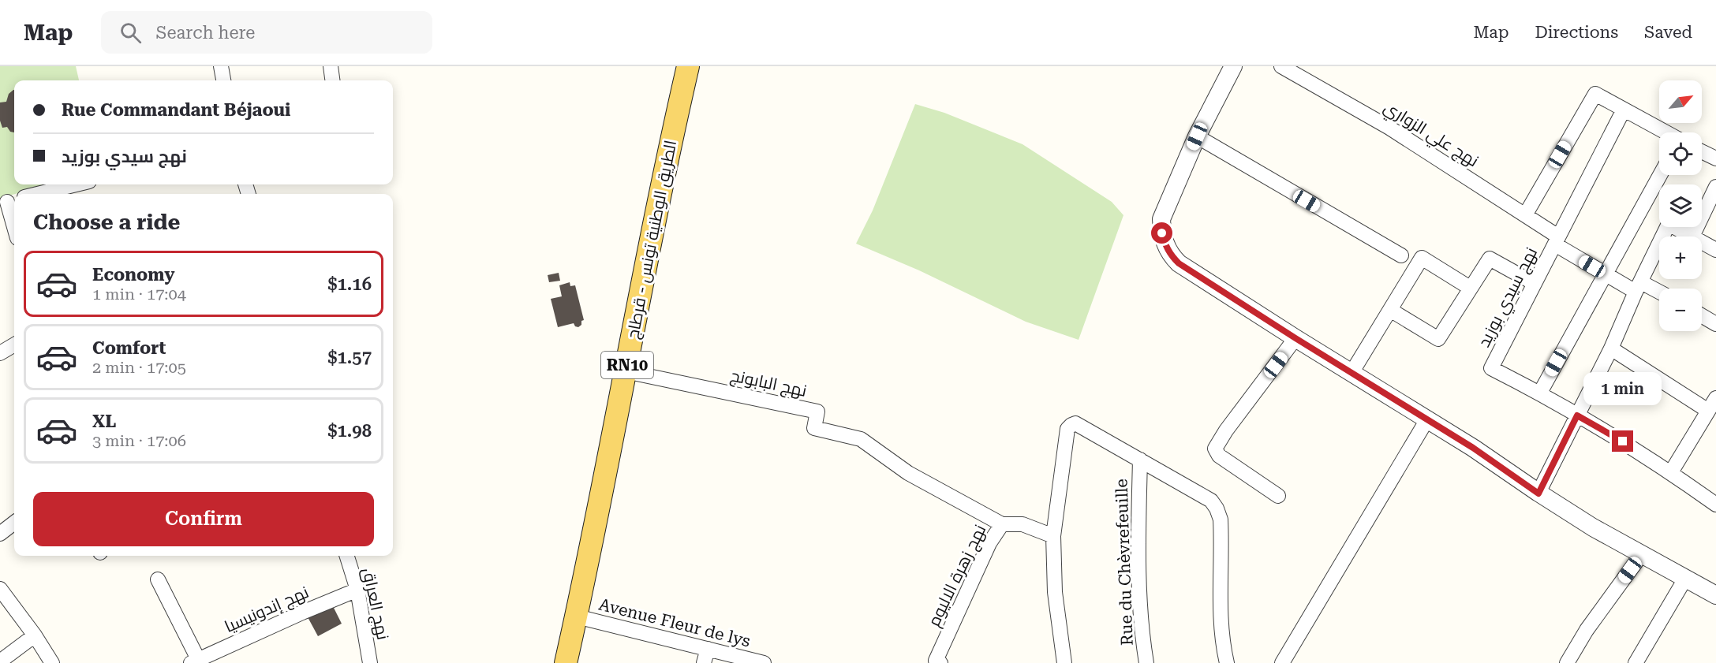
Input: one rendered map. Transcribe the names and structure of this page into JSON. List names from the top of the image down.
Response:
{
  "streets": {
    "main road": ["الطريق الوطنية تونس - قرطاج", "RN10"],
    "street": [
      "نهج علي الزواري",
      "نهج سيدي بوزيد",
      "نهج البابونج",
      "Rue du Chèvrefeuille",
      "نهج زهرة الاليوم",
      "نهج العراق",
      "نهج إندونيسيا",
      "Avenue Fleur de lys"
    ]
  },
  "crossings": [
    ["نهج علي الزواري", "نهج سيدي بوزيد"],
    ["الطريق الوطنية تونس - قرطاج", "نهج البابونج"],
    ["الطريق الوطنية تونس - قرطاج", "Avenue Fleur de lys"],
    ["نهج البابونج", "نهج زهرة الاليوم"],
    ["نهج العراق", "نهج إندونيسيا"]
  ],
  "north": "top right",
  "page": {
    "header": "Map",
    "search": "Search here",
    "nav": ["Map", "Directions", "Saved"],
    "map_buttons": ["+", "−"],
    "banner": ["Rue Commandant Béjaoui", "نهج سيدي بوزيد"],
    "heading": "Choose a ride",
    "list": [
      {
        "name": "Economy",
        "note": "1 min · 17:04",
        "value": "$1.16"
      },
      {
        "name": "Comfort",
        "note": "2 min · 17:05",
        "value": "$1.57"
      },
      {
        "name": "XL",
        "note": "3 min · 17:06",
        "value": "$1.98"
      }
    ],
    "bubble": "1 min",
    "buttons": "Confirm"
  }
}
